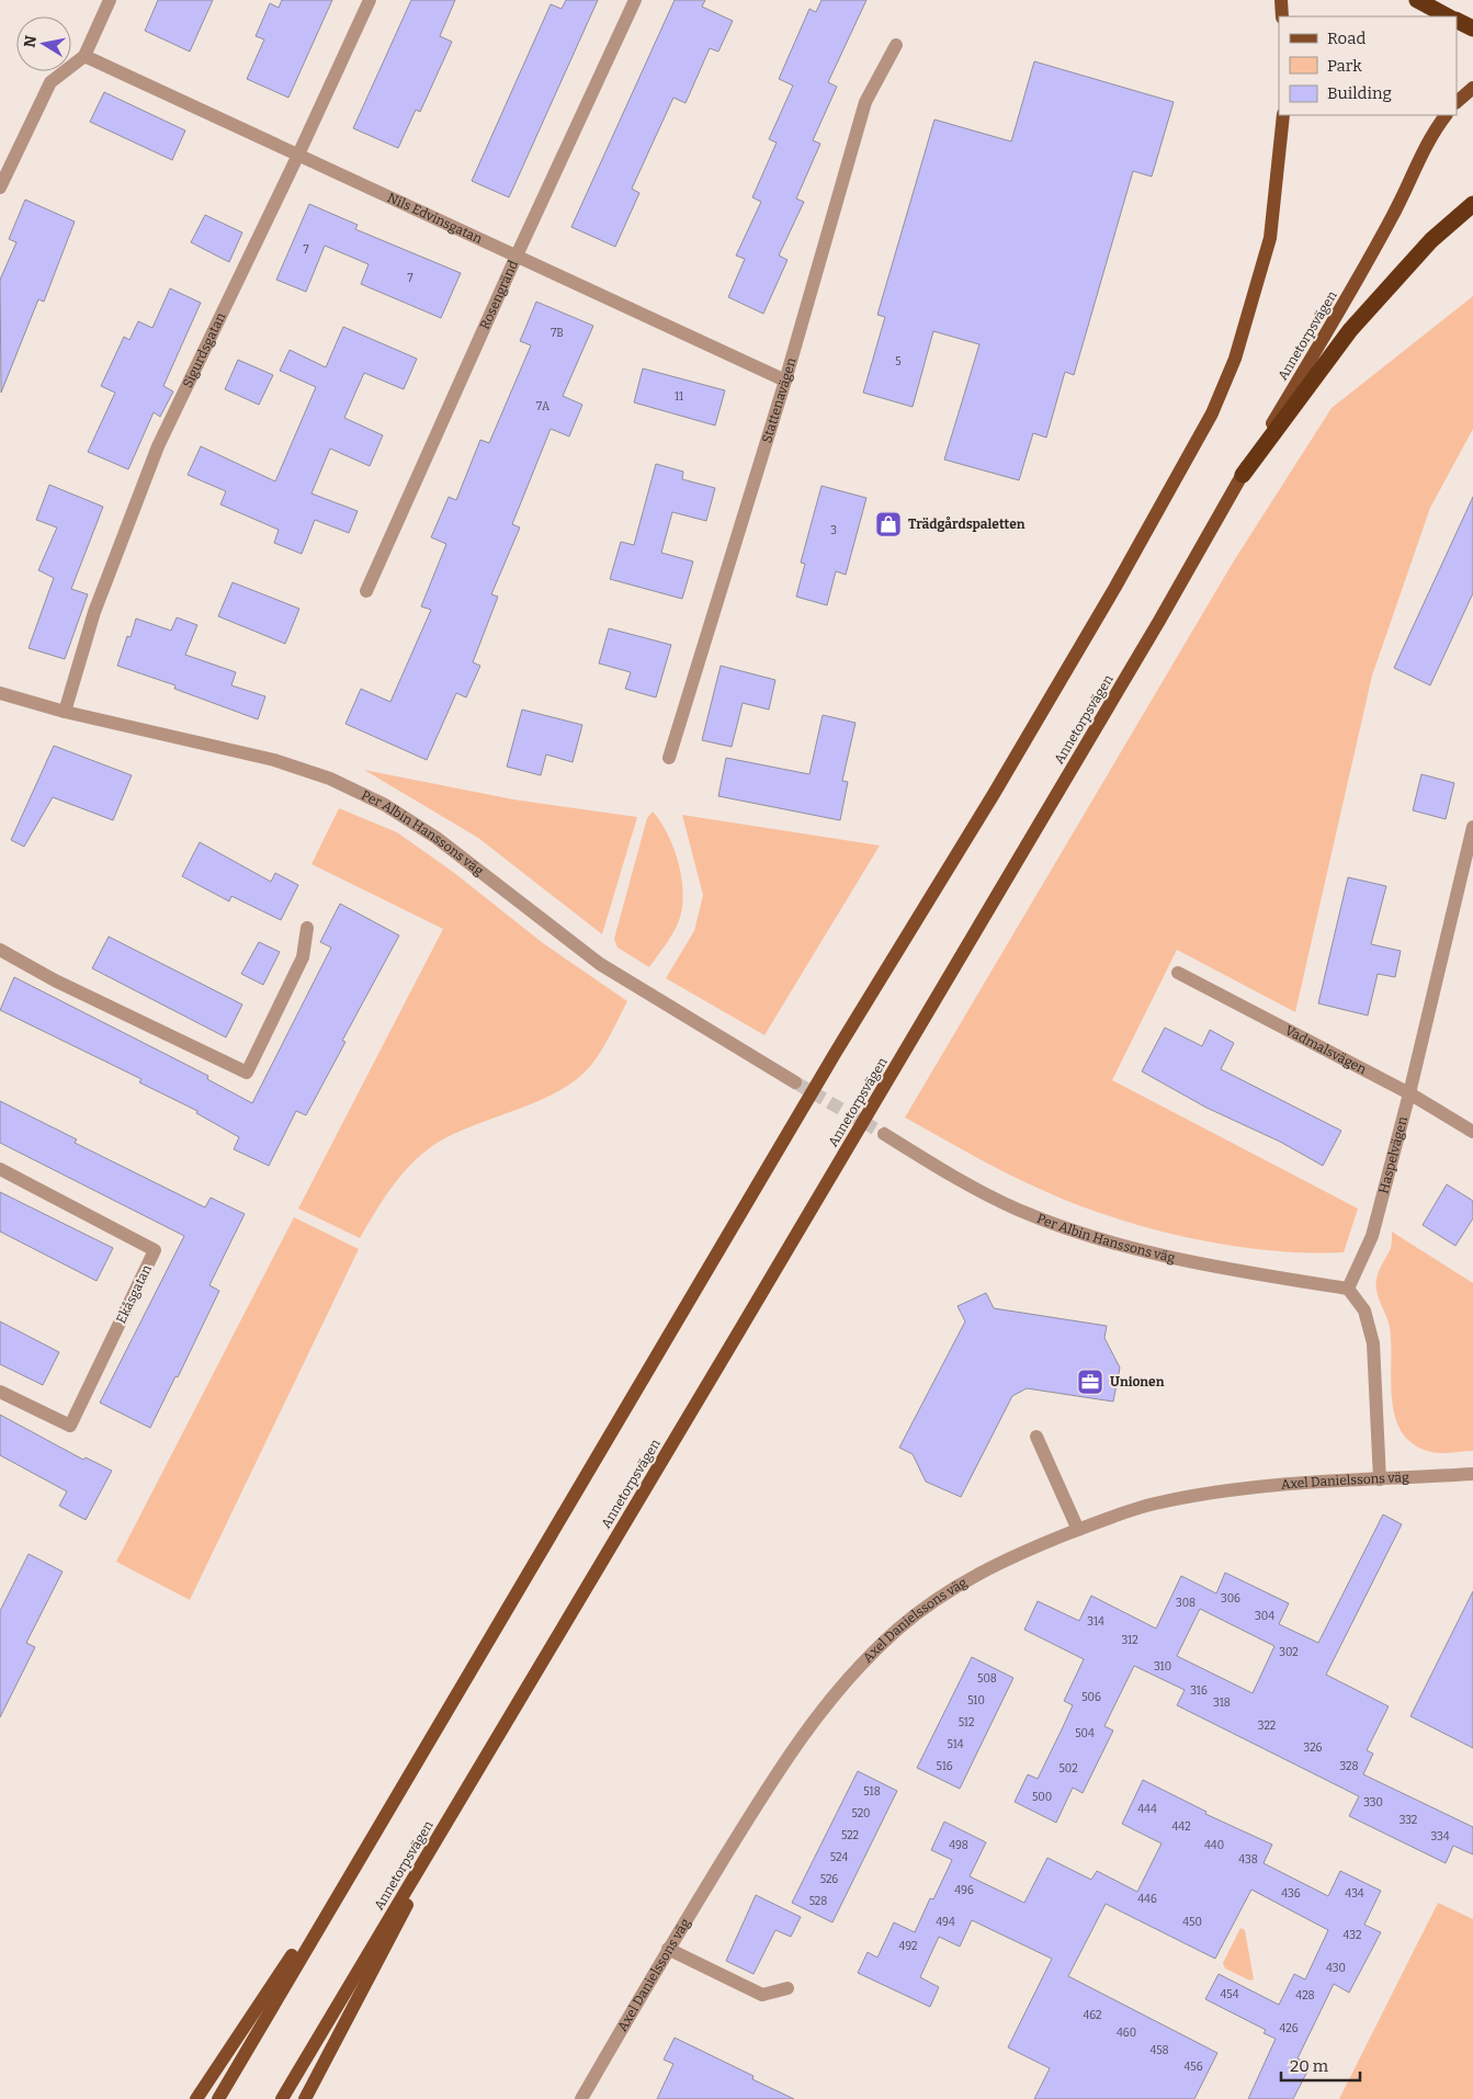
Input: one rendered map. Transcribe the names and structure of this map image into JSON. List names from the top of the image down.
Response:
{
  "streets": {
    "main road": ["Annetorpsvägen"],
    "street": [
      "Nils Edvinsgatan",
      "Rosengränd",
      "Sigurdsgatan",
      "Stattenavägen",
      "Per Albin Hanssons väg",
      "Vadmalsvägen",
      "Haspelvägen",
      "Ekåsgatan",
      "Axel Danielssons väg"
    ]
  },
  "crossings": [
    ["Nils Edvinsgatan", "Rosengränd"],
    ["Nils Edvinsgatan", "Sigurdsgatan"],
    ["Nils Edvinsgatan", "Stattenavägen"],
    ["Sigurdsgatan", "Per Albin Hanssons väg"],
    ["Per Albin Hanssons väg", "Haspelvägen"],
    ["Vadmalsvägen", "Haspelvägen"]
  ],
  "places": {
    "shop": ["Trädgårdspaletten"],
    "office": ["Unionen"]
  },
  "house_numbers": [
    "7",
    "7",
    "7B",
    "5",
    "11",
    "7A",
    "3",
    "306",
    "308",
    "304",
    "314",
    "312",
    "302",
    "310",
    "508",
    "316",
    "506",
    "510",
    "318",
    "512",
    "322",
    "504",
    "514",
    "326",
    "516",
    "328",
    "502",
    "518",
    "500",
    "330",
    "444",
    "520",
    "332",
    "442",
    "522",
    "334",
    "498",
    "440",
    "524",
    "438",
    "526",
    "496",
    "436",
    "434",
    "446",
    "528",
    "494",
    "450",
    "432",
    "492",
    "430",
    "454",
    "428",
    "462",
    "426",
    "460",
    "458",
    "456"
  ],
  "legend": ["Road", "Park", "Building"],
  "scale_bar": "20 m",
  "north": "left"
}
